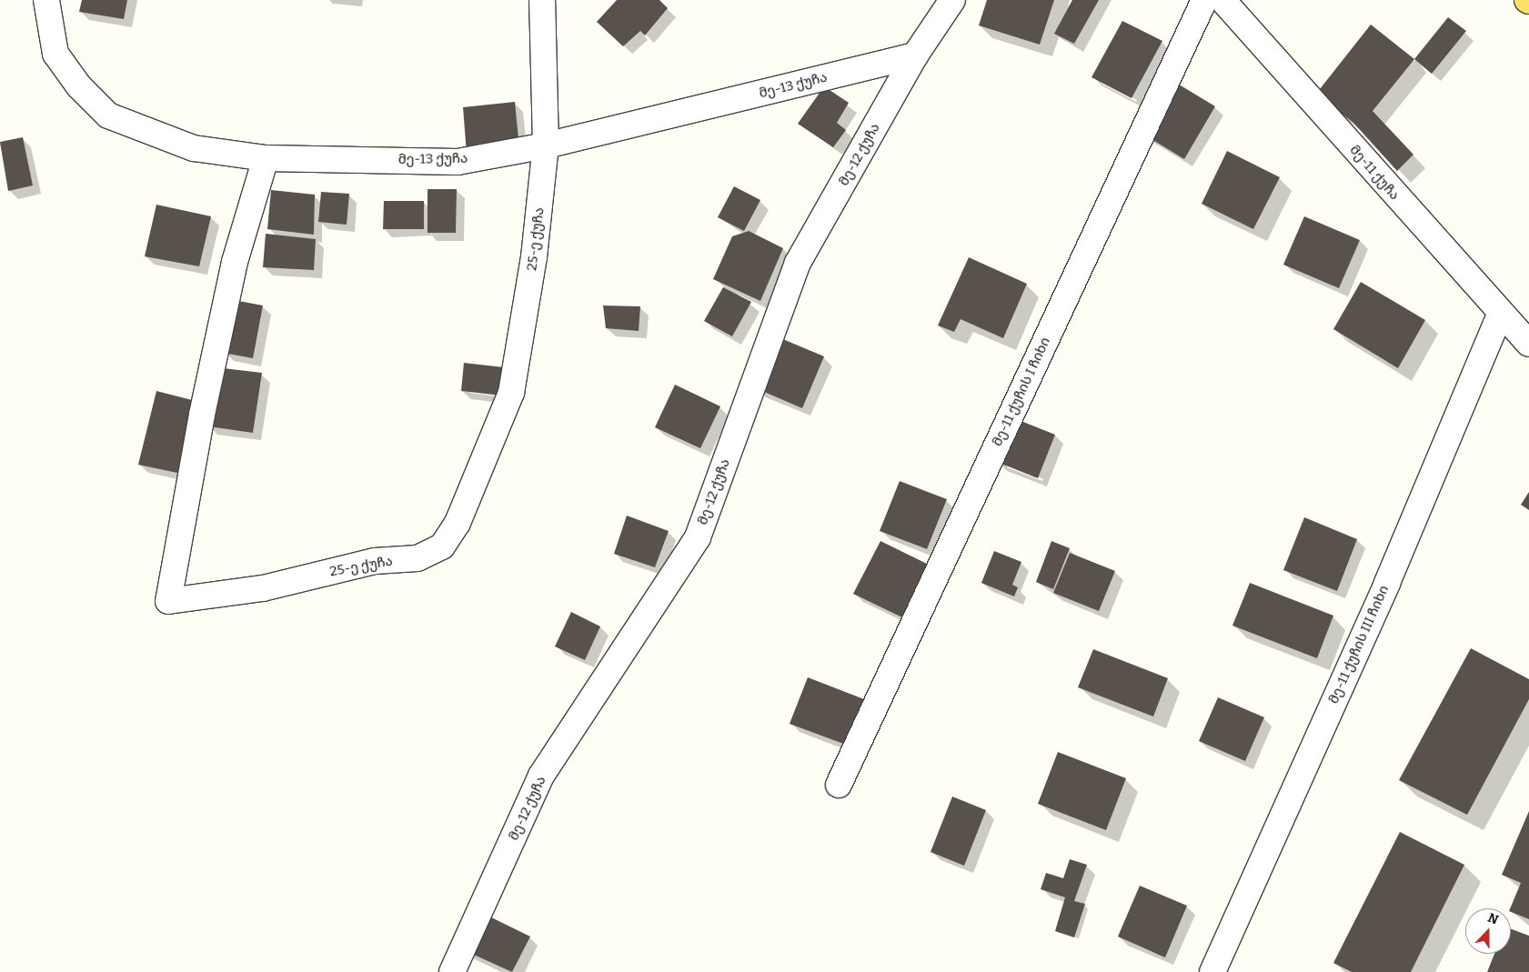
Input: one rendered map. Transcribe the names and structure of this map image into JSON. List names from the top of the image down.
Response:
{
  "streets": {
    "street": [
      "მე-13 ქუჩა",
      "მე-12 ქუჩა",
      "მე-11 ქუჩა",
      "25-ე ქუჩა",
      "მე-11 ქუჩის I ჩიხი",
      "მე-11 ქუჩის III ჩიხი"
    ]
  },
  "crossings": [
    ["მე-13 ქუჩა", "მე-12 ქუჩა"],
    ["მე-13 ქუჩა", "25-ე ქუჩა"],
    ["მე-11 ქუჩა", "მე-11 ქუჩის III ჩიხი"]
  ],
  "north": "top"
}
